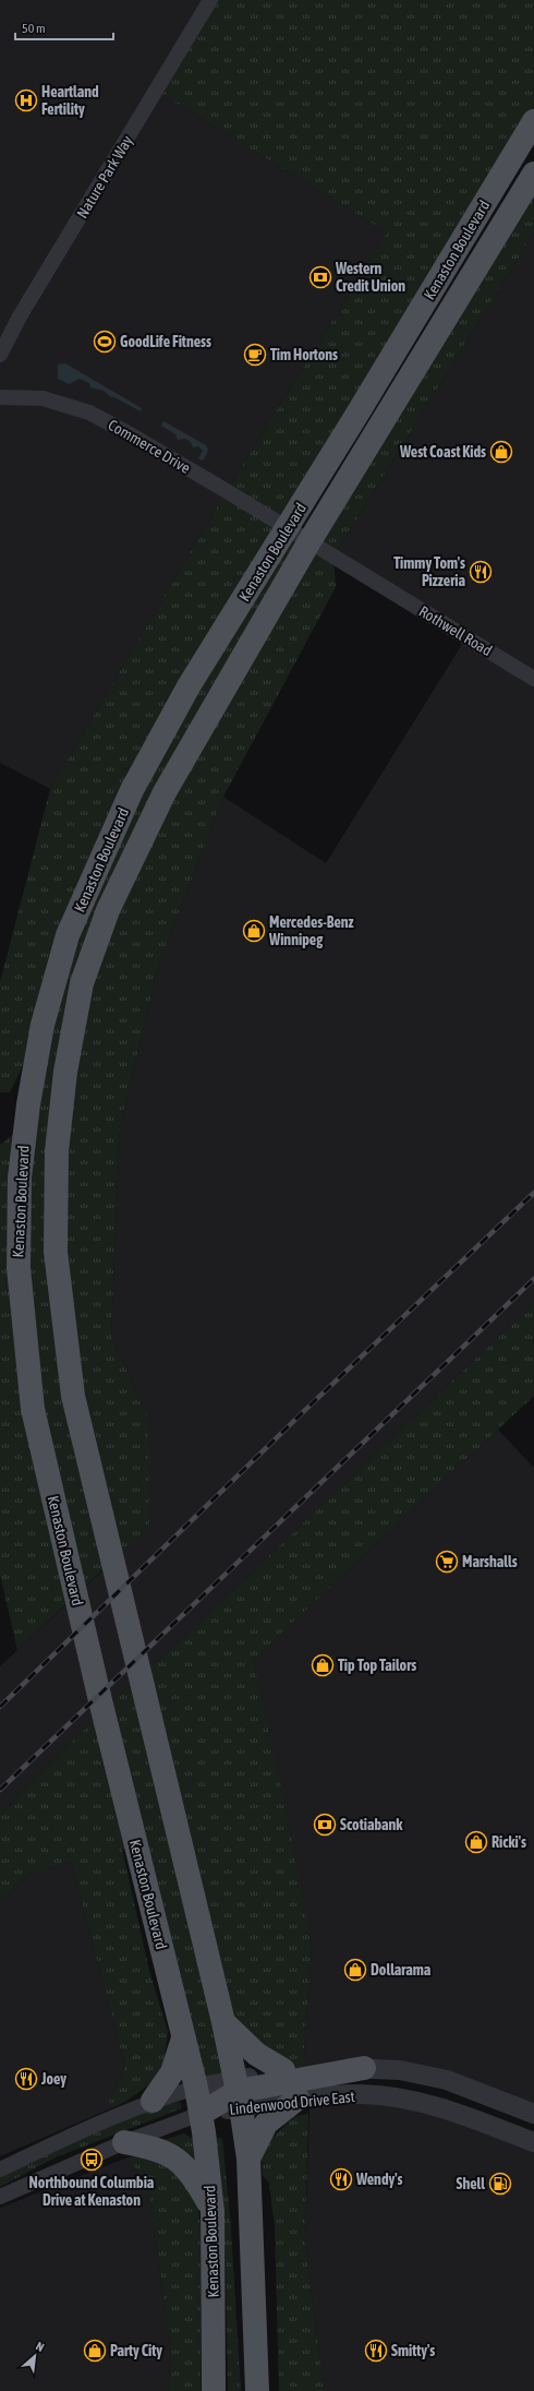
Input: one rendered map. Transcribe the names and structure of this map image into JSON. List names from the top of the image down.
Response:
{
  "streets": {
    "main road": ["Kenaston Boulevard"],
    "street": [
      "Nature Park Way",
      "Commerce Drive",
      "Rothwell Road",
      "Lindenwood Drive East"
    ]
  },
  "crossings": [
    ["Kenaston Boulevard", "Commerce Drive"],
    ["Kenaston Boulevard", "Rothwell Road"],
    ["Kenaston Boulevard", "Lindenwood Drive East"],
    ["Commerce Drive", "Rothwell Road"]
  ],
  "places": {
    "hospital": ["Heartland Fertility"],
    "bank": ["Western Credit Union", "Scotiabank"],
    "sports": ["GoodLife Fitness"],
    "cafe": ["Tim Hortons"],
    "shop": [
      "West Coast Kids",
      "Mercedes-Benz Winnipeg",
      "Tip Top Tailors",
      "Ricki's",
      "Dollarama",
      "Party City"
    ],
    "restaurant": [
      "Timmy Tom's Pizzeria",
      "Joey",
      "Wendy's",
      "Smitty's"
    ],
    "supermarket": ["Marshalls"],
    "bus stop": ["Northbound Columbia Drive at Kenaston"],
    "fuel station": ["Shell"]
  },
  "scale_bar": "50 m",
  "north": "top right"
}
